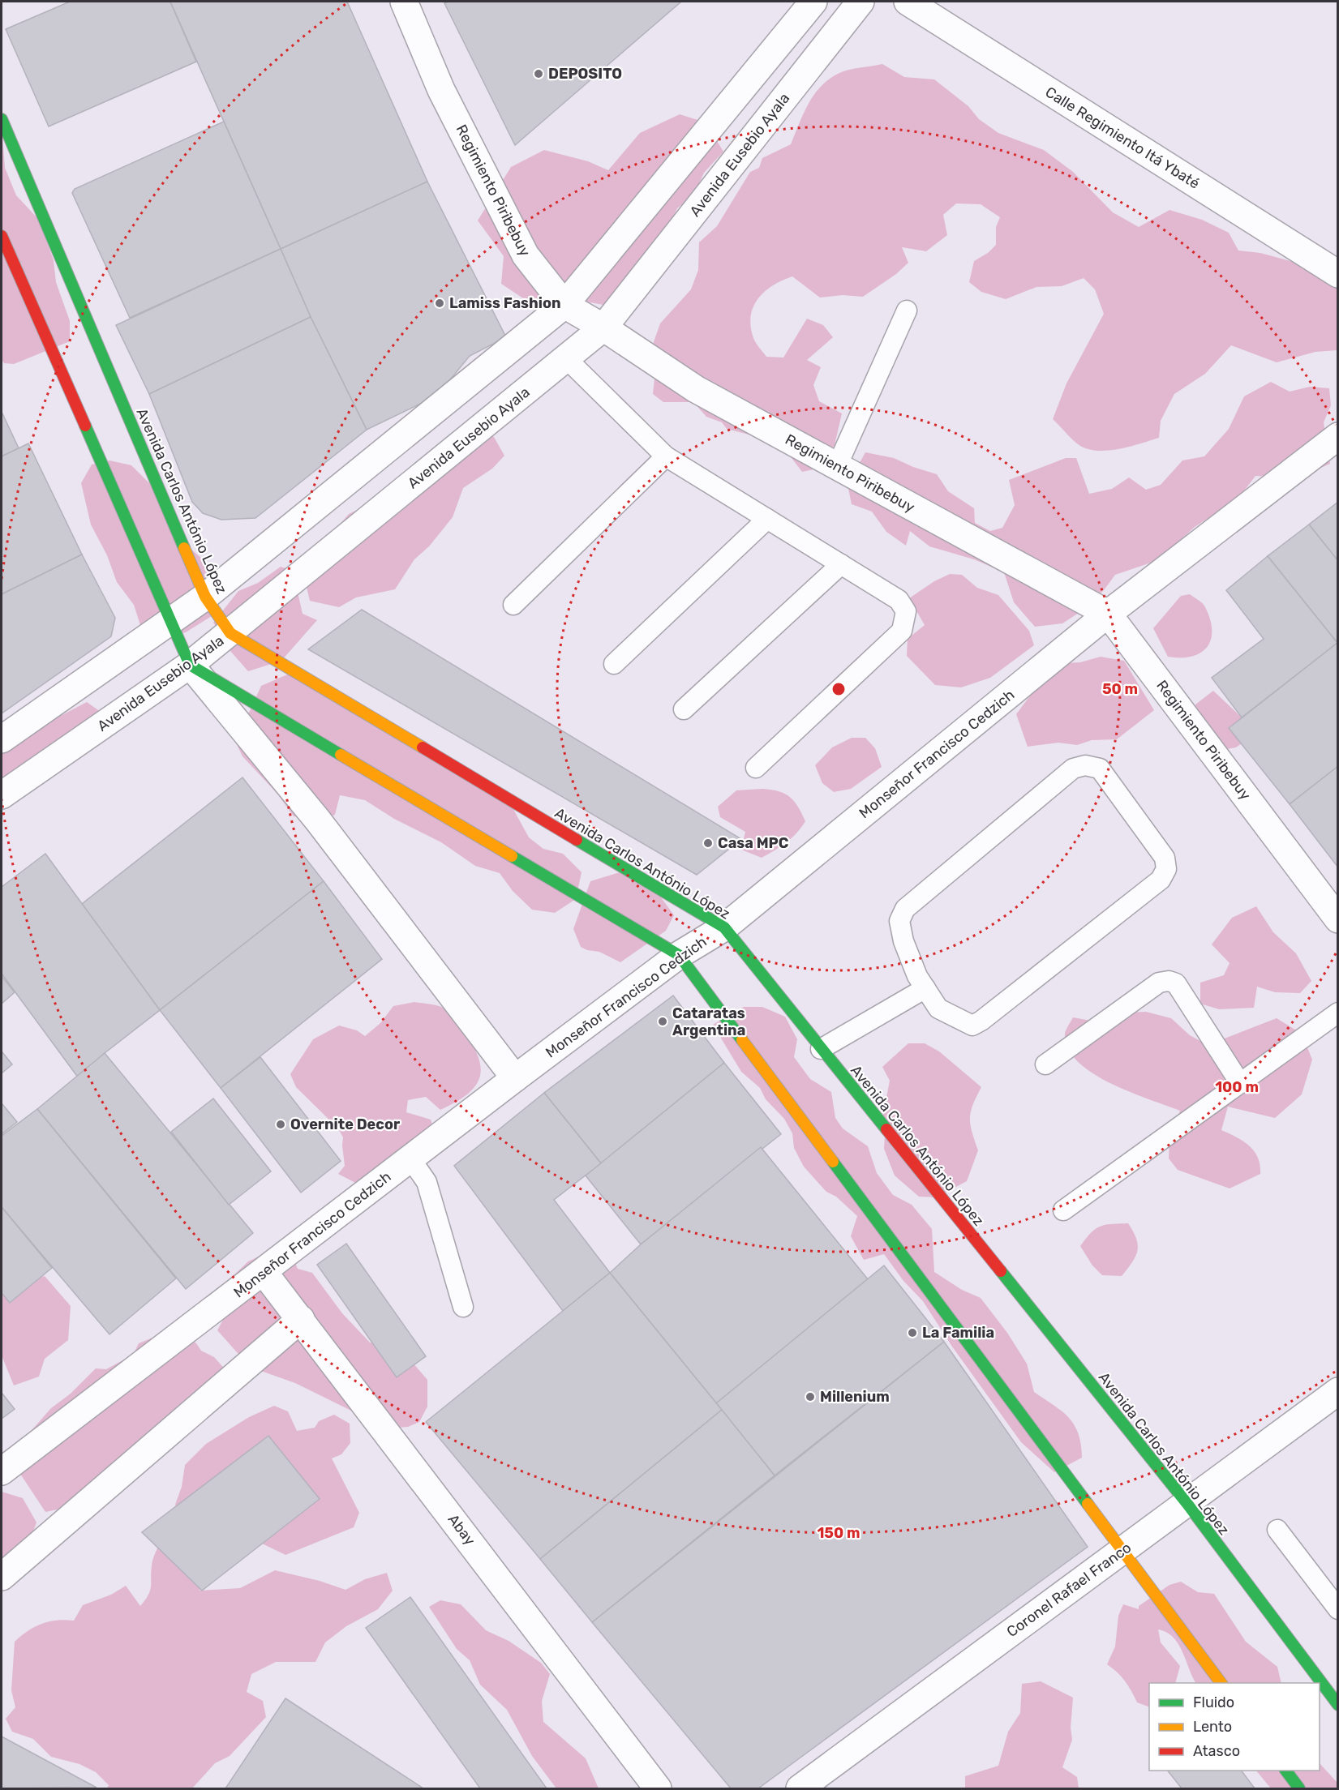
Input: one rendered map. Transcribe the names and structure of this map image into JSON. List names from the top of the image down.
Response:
{
  "streets": {
    "main road": ["Avenida Carlos António López"],
    "street": [
      "Calle Regimiento Itá Ybaté",
      "Avenida Eusebio Ayala",
      "Regimiento Piribebuy",
      "Monseñor Francisco Cedzich",
      "Abay",
      "Coronel Rafael Franco"
    ]
  },
  "crossings": [
    ["Avenida Eusebio Ayala", "Regimiento Piribebuy"],
    ["Avenida Eusebio Ayala", "Avenida Carlos António López"],
    ["Regimiento Piribebuy", "Monseñor Francisco Cedzich"],
    ["Avenida Carlos António López", "Monseñor Francisco Cedzich"],
    ["Avenida Carlos António López", "Coronel Rafael Franco"],
    ["Monseñor Francisco Cedzich", "Abay"]
  ],
  "places": [
    "DEPOSITO",
    "Lamiss Fashion",
    "Casa MPC",
    "Cataratas Argentina",
    "Overnite Decor",
    "La Familia",
    "Millenium"
  ],
  "legend": ["Fluido", "Lento", "Atasco"],
  "rings": ["50 m", "100 m", "150 m"]
}
